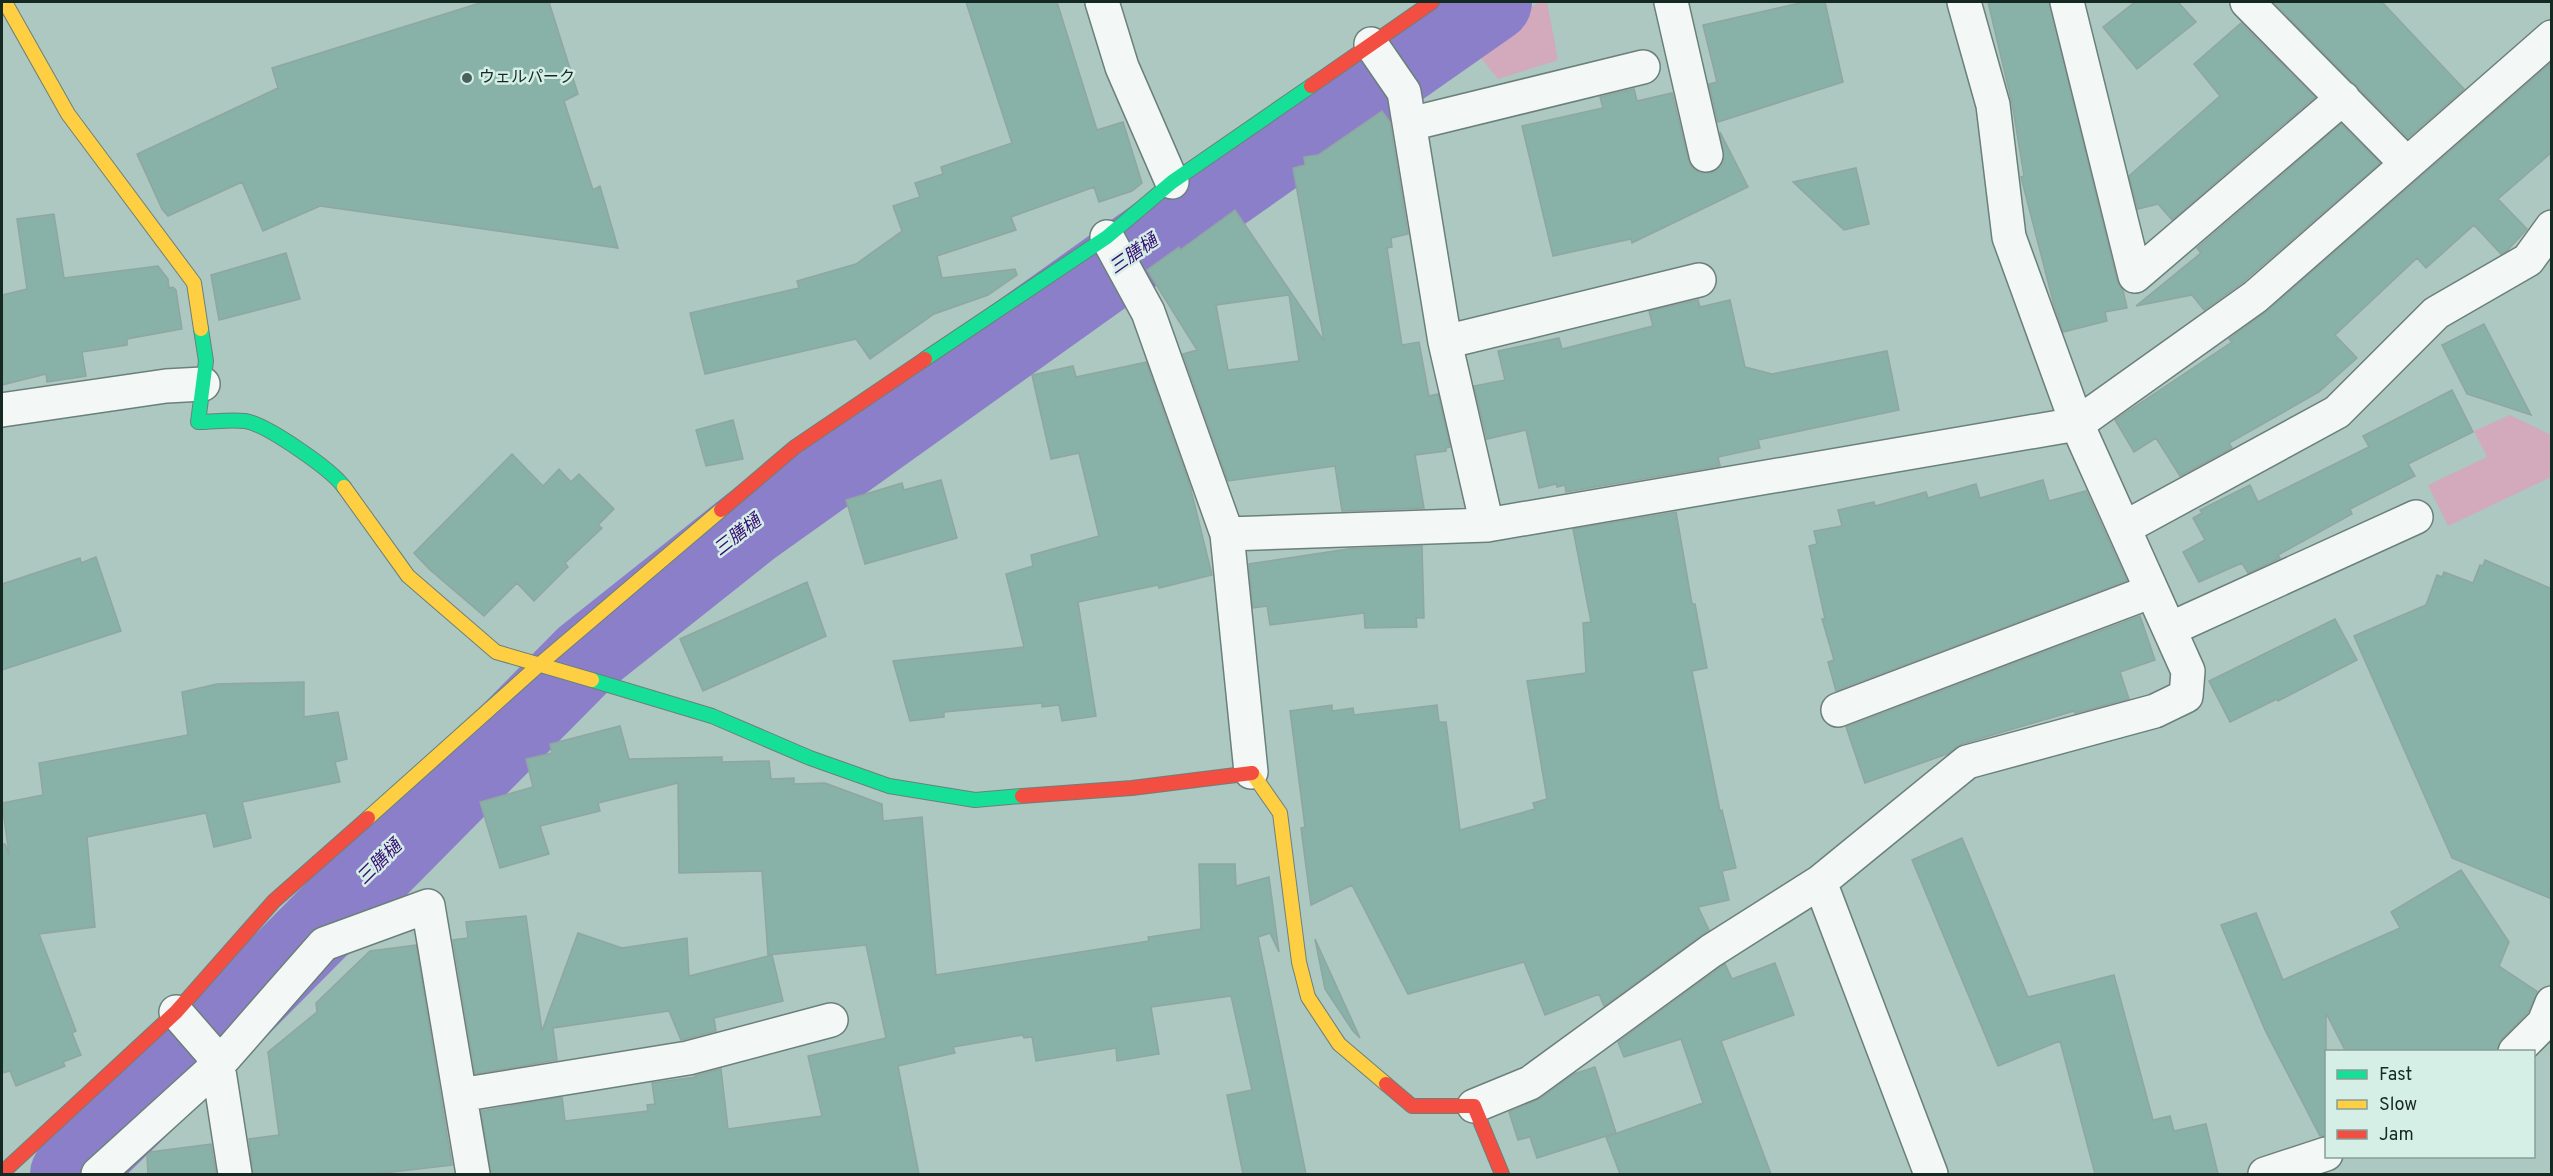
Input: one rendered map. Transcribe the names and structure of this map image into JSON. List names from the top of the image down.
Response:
{
  "water": ["三膳樋"],
  "places": ["ウェルパーク"],
  "legend": ["Fast", "Slow", "Jam"]
}
